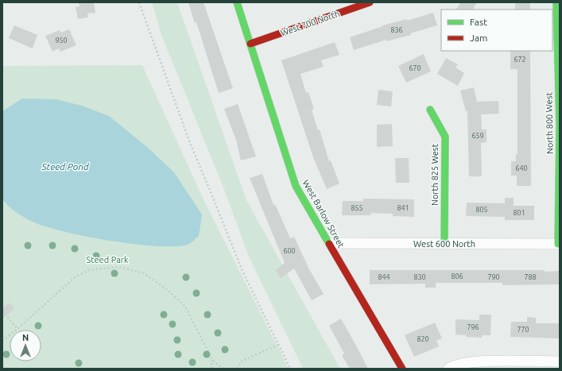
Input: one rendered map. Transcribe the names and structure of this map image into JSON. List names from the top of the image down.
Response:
{
  "streets": {
    "street": [
      "West 700 North",
      "North 800 West",
      "North 825 West",
      "West Barlow Street",
      "West 600 North"
    ]
  },
  "crossings": [
    ["West 700 North", "West Barlow Street"],
    ["North 800 West", "West 600 North"],
    ["North 825 West", "West 600 North"],
    ["West Barlow Street", "West 600 North"]
  ],
  "water": ["Steed Pond"],
  "parks": ["Steed Park"],
  "house_numbers": [
    "836",
    "950",
    "672",
    "670",
    "659",
    "640",
    "855",
    "841",
    "805",
    "801",
    "600",
    "806",
    "844",
    "830",
    "790",
    "788",
    "796",
    "770",
    "820"
  ],
  "legend": ["Fast", "Jam"],
  "north": "top"
}
